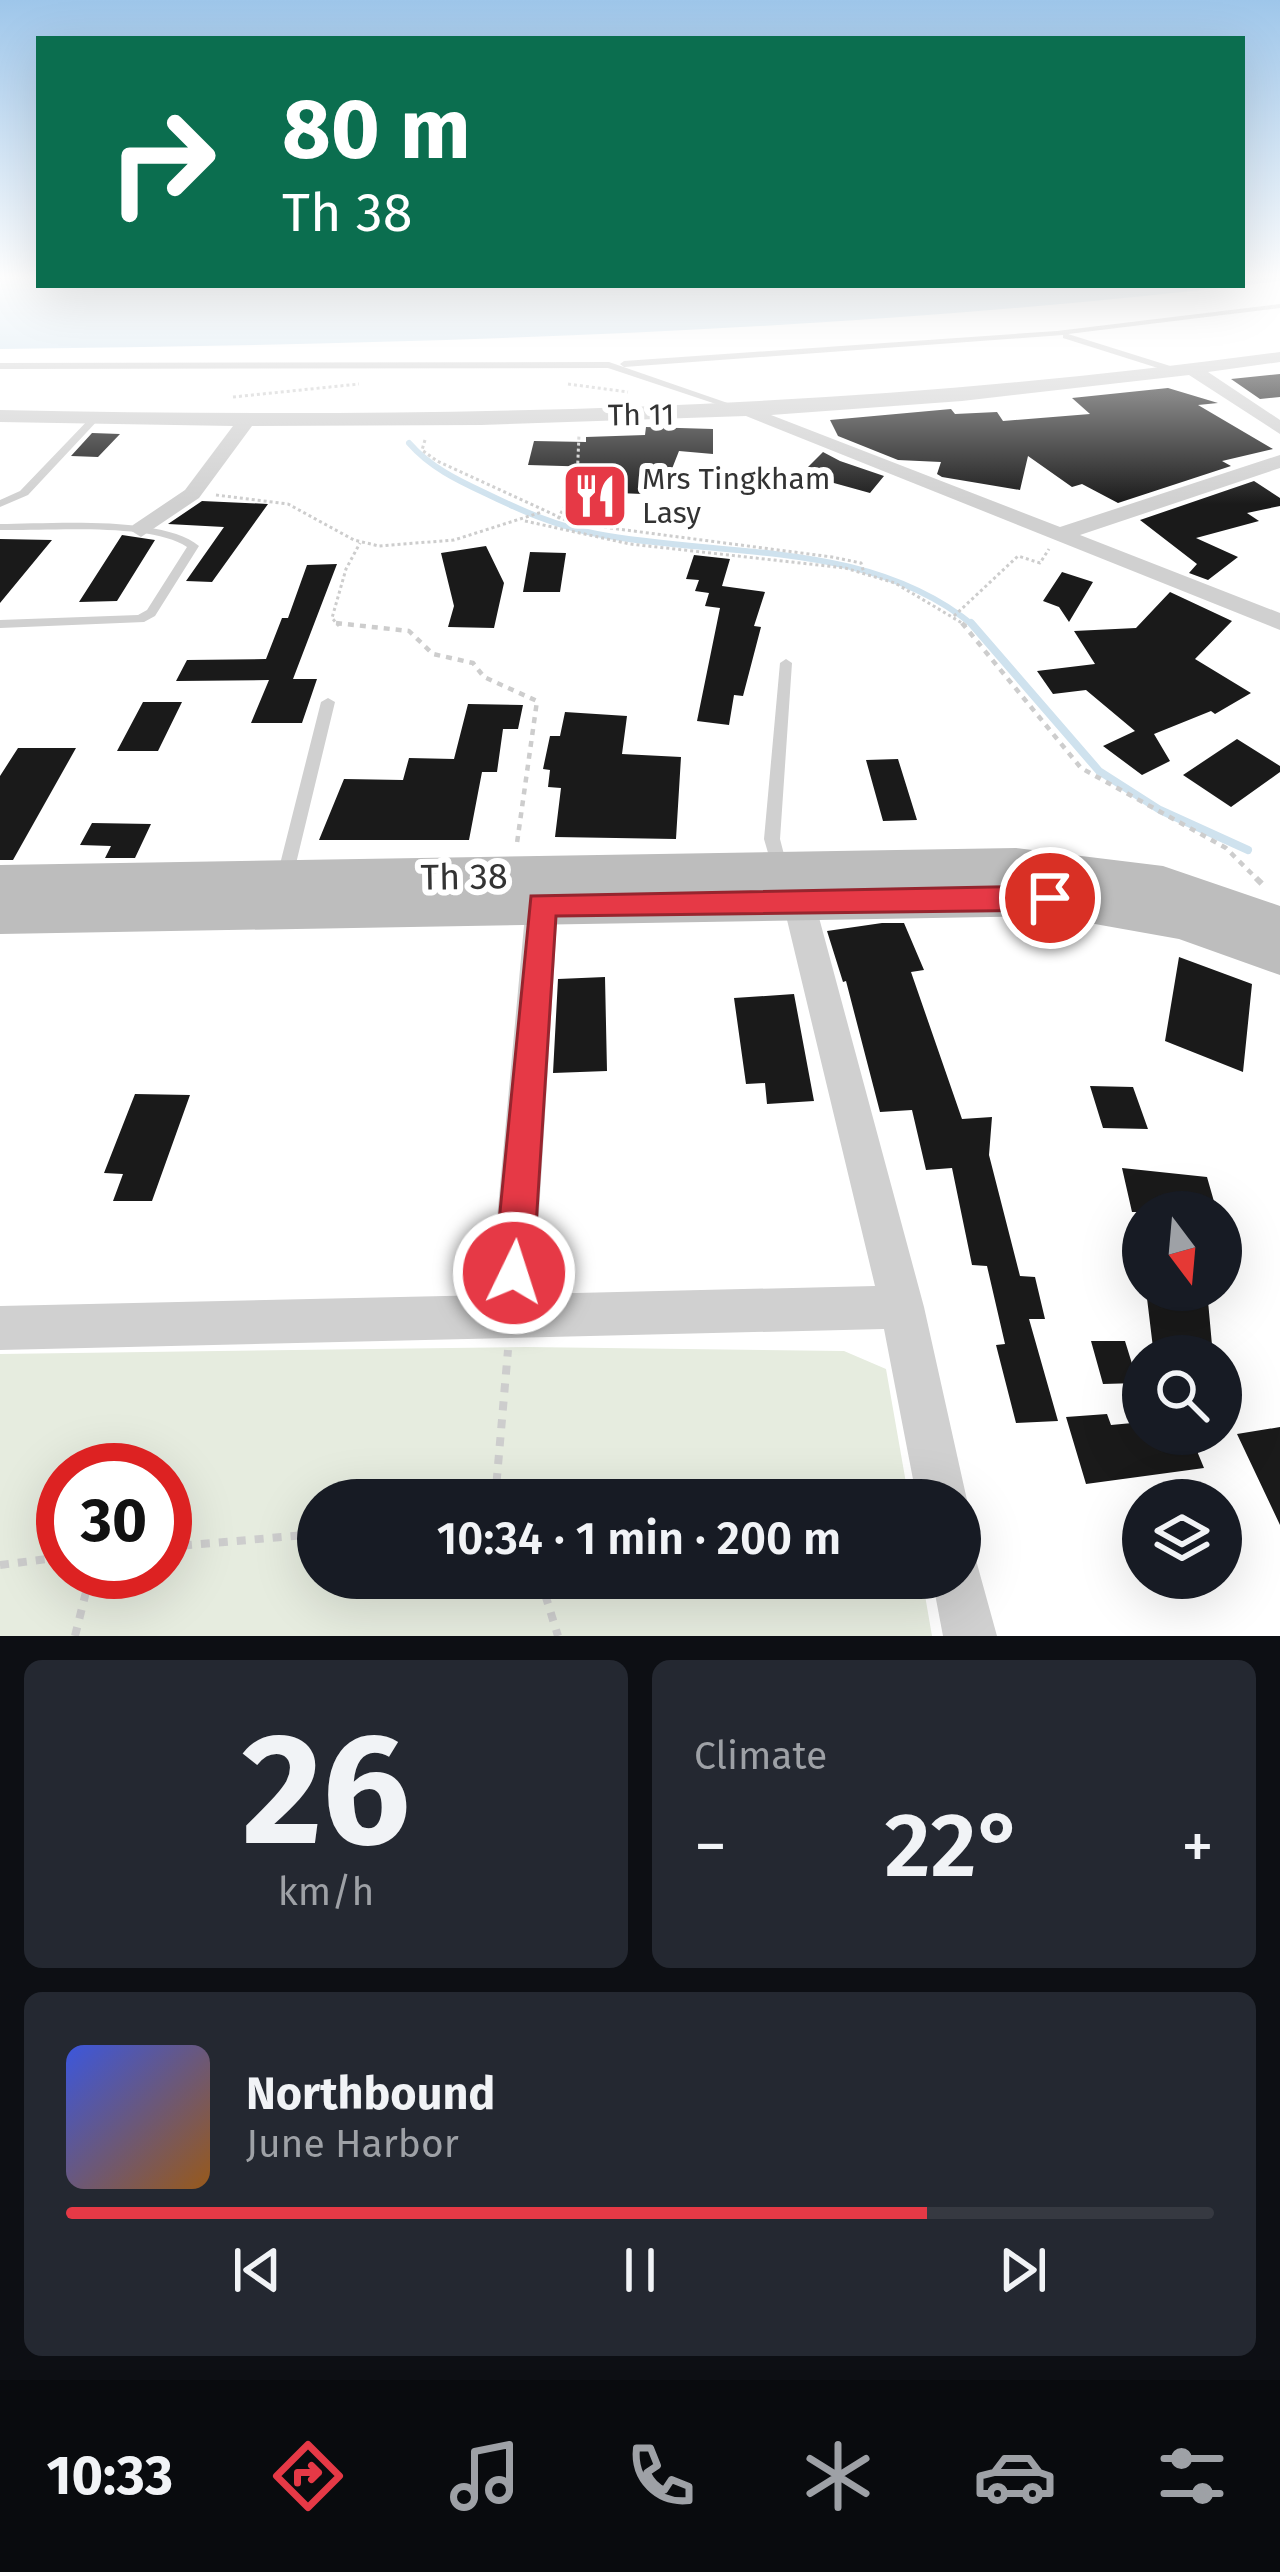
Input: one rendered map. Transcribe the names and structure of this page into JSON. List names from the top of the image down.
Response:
{
  "streets": {
    "street": ["Th 11", "Th 38"]
  },
  "places": {
    "restaurant": ["Mrs Tingkham Lasy"]
  },
  "north": "bottom",
  "page": {
    "turn": ["80 m", "Th 38"],
    "limit": "30",
    "trip": "10:34 · 1 min · 200 m",
    "tile": [
      ["26", "km/h"],
      "Climate"
    ],
    "heat": ["−", "22°", "+"],
    "song": ["Northbound", "June Harbor"],
    "tabs": "10:33"
  }
}
